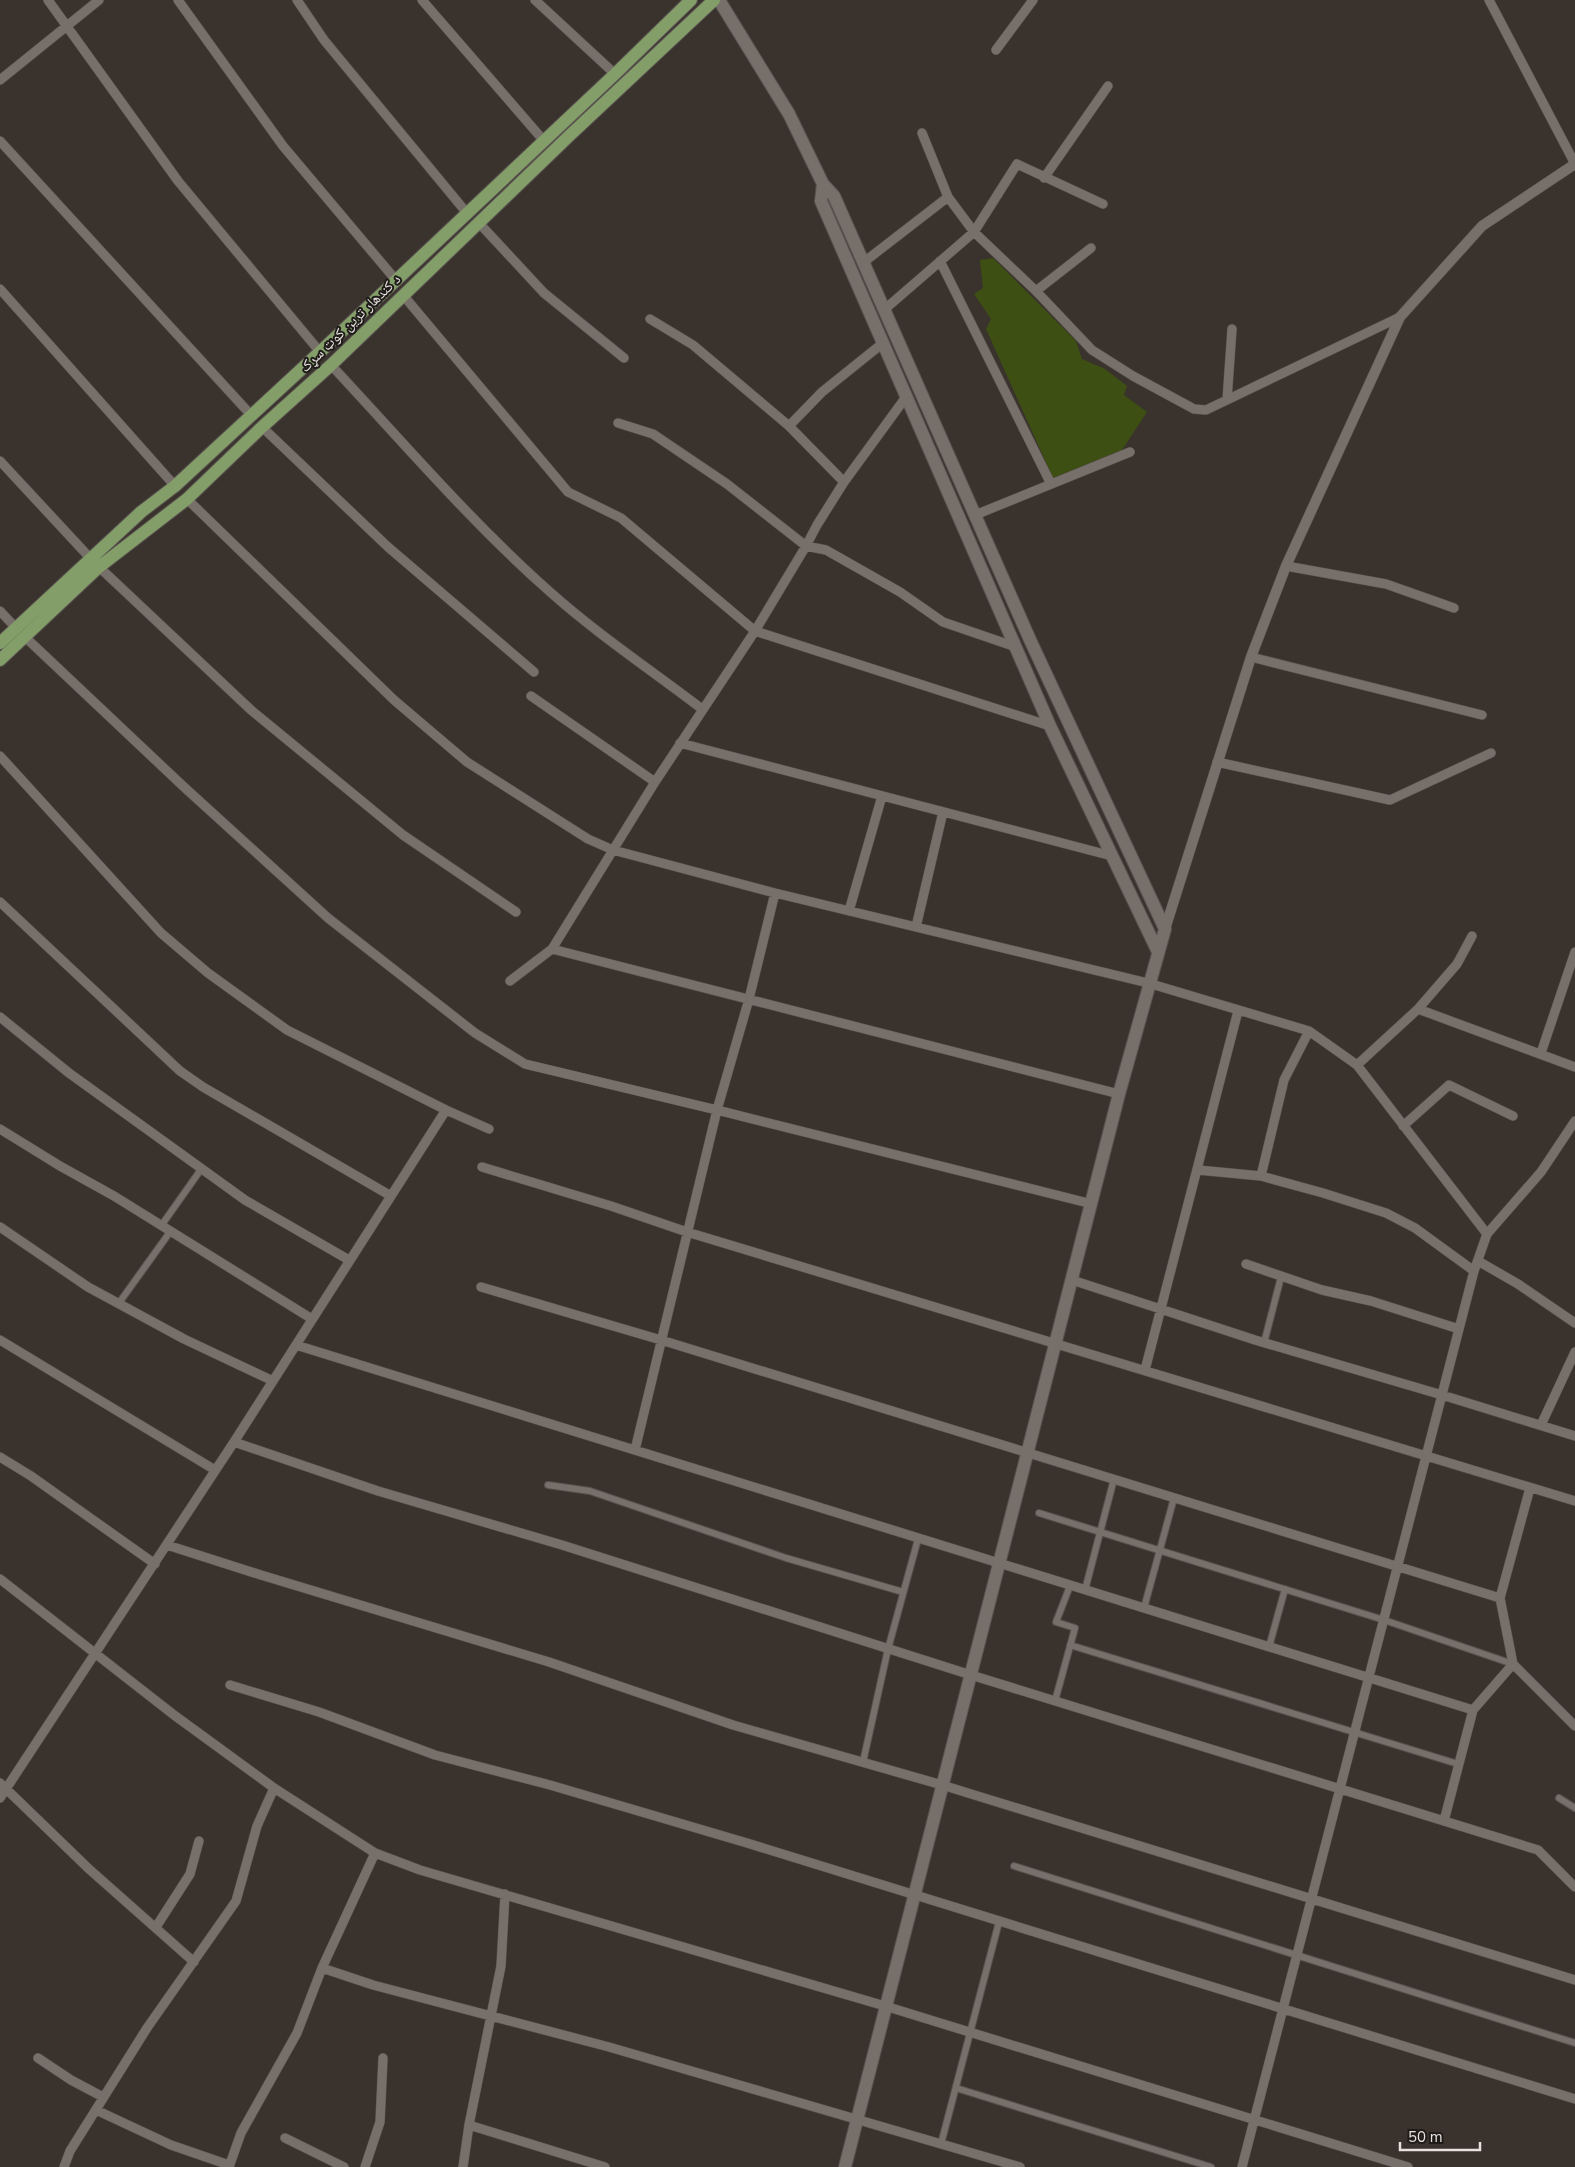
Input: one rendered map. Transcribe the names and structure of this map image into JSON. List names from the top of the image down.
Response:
{
  "streets": {
    "main road": ["د کندهار ترين کوټ سړک"]
  },
  "scale_bar": "50 m"
}
